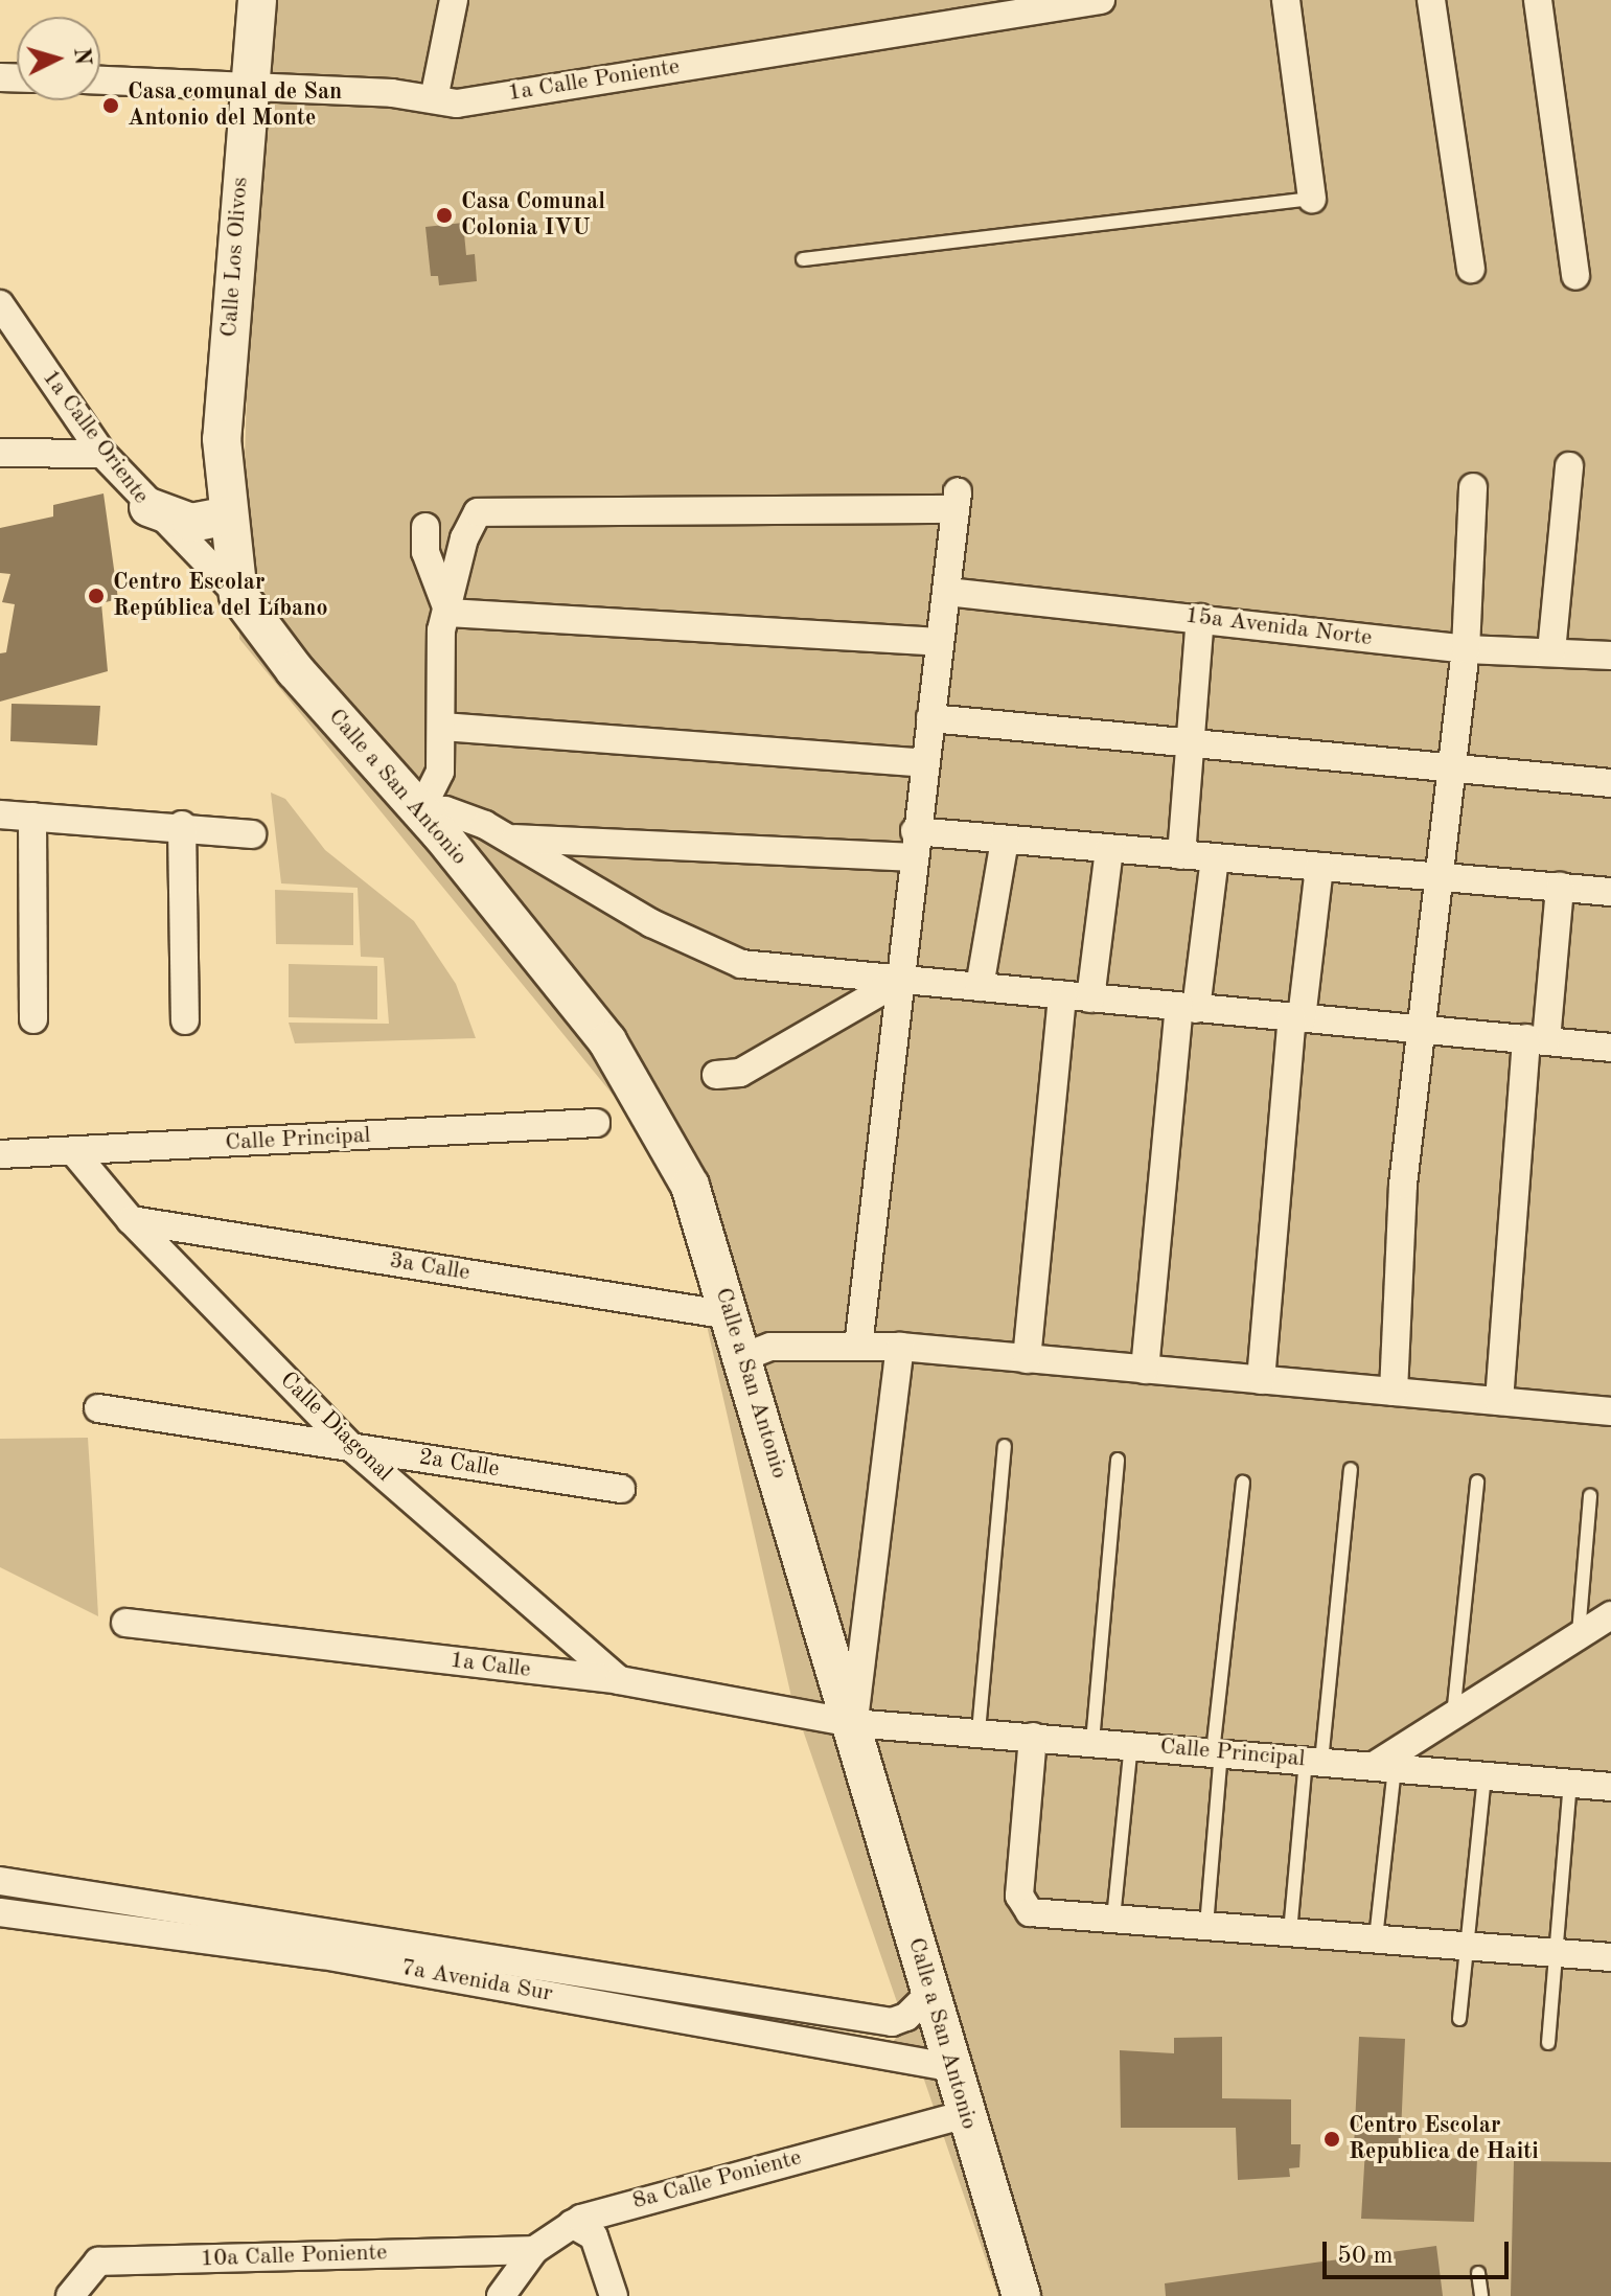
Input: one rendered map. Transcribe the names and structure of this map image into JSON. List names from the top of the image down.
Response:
{
  "streets": {
    "street": [
      "1a Calle Poniente",
      "Calle Los Olivos",
      "1a Calle Oriente",
      "15a Avenida Norte",
      "Calle a San Antonio",
      "Calle Principal",
      "3a Calle",
      "Calle Diagonal",
      "2a Calle",
      "1a Calle",
      "7a Avenida Sur",
      "8a Calle Poniente",
      "10a Calle Poniente"
    ]
  },
  "crossings": [
    ["1a Calle Poniente", "Calle Los Olivos"],
    ["Calle Los Olivos", "1a Calle Oriente"],
    ["Calle Los Olivos", "Calle a San Antonio"],
    ["1a Calle Oriente", "Calle a San Antonio"],
    ["Calle a San Antonio", "Calle Principal"],
    ["Calle a San Antonio", "3a Calle"],
    ["Calle a San Antonio", "1a Calle"],
    ["Calle a San Antonio", "7a Avenida Sur"],
    ["Calle a San Antonio", "8a Calle Poniente"],
    ["Calle Principal", "Calle Diagonal"],
    ["Calle Principal", "1a Calle"],
    ["3a Calle", "Calle Diagonal"],
    ["Calle Diagonal", "2a Calle"],
    ["Calle Diagonal", "1a Calle"],
    ["8a Calle Poniente", "10a Calle Poniente"]
  ],
  "places": [
    "Casa comunal de San Antonio del Monte",
    "Casa Comunal Colonia IVU",
    "Centro Escolar República del Líbano",
    "Centro Escolar Republica de Haiti"
  ],
  "scale_bar": "50 m",
  "north": "right"
}
